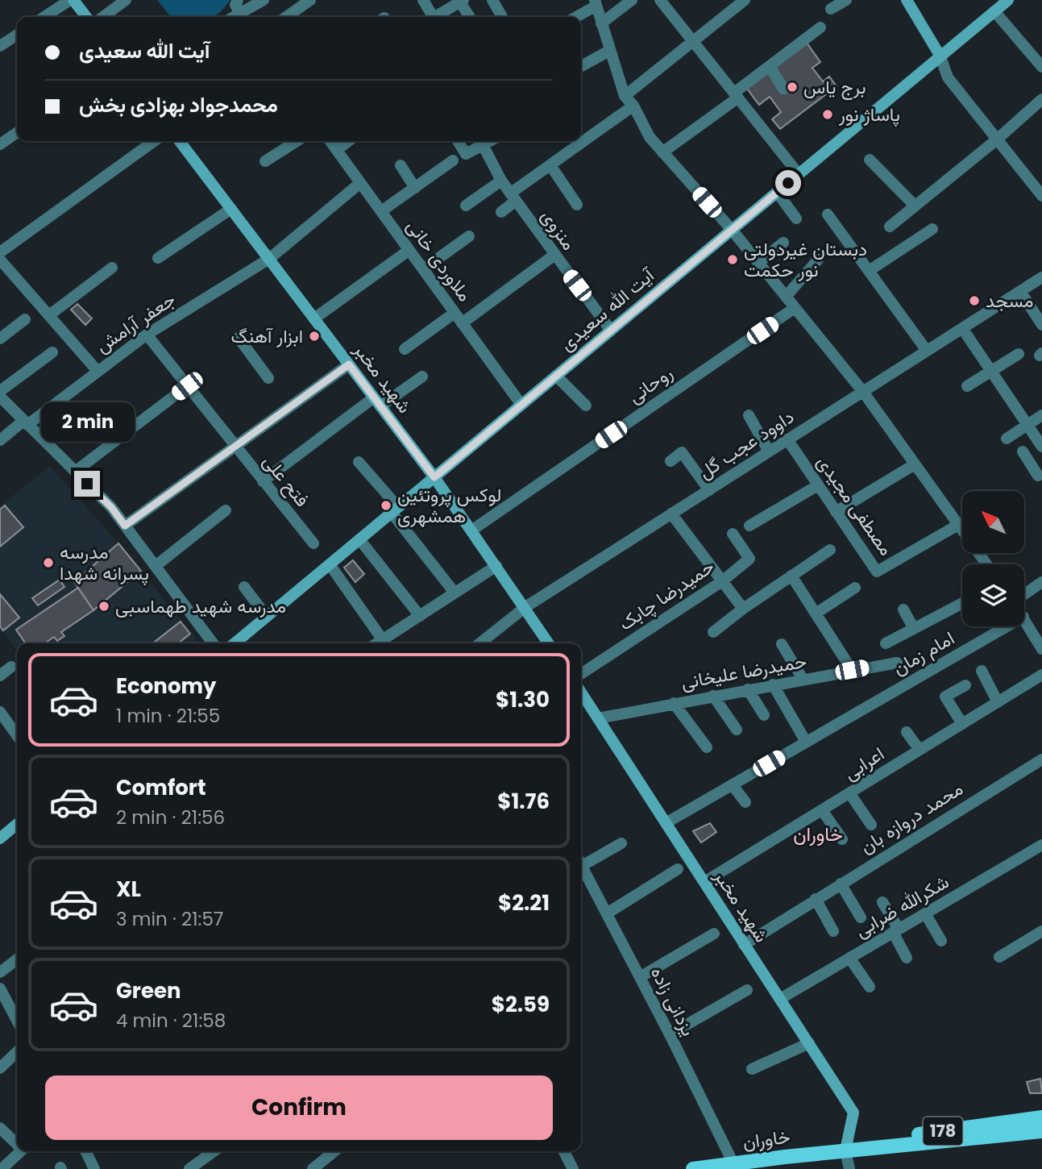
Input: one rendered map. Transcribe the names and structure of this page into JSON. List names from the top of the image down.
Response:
{
  "streets": {
    "main road": [
      "آیت الله سعیدی",
      "شهید مخبر",
      "178",
      "خاوران"
    ],
    "street": [
      "منزوی",
      "ملاوردی خانی",
      "جعفر آرامش",
      "روحانی",
      "داوود عجب گل",
      "فتح علی",
      "مصطفی مجیدی",
      "حمیدرضا چابک",
      "امام زمان",
      "حمیدرضا علیخانی",
      "اعرابی",
      "محمد دروازه بان",
      "شکرالله ضرابی",
      "یزدانی زاده"
    ]
  },
  "crossings": [
    ["منزوی", "آیت الله سعیدی"],
    ["ملاوردی خانی", "آیت الله سعیدی"],
    ["ملاوردی خانی", "جعفر آرامش"],
    ["آیت الله سعیدی", "شهید مخبر"],
    ["جعفر آرامش", "شهید مخبر"],
    ["جعفر آرامش", "فتح علی"],
    ["شهید مخبر", "روحانی"],
    ["شهید مخبر", "داوود عجب گل"],
    ["شهید مخبر", "امام زمان"],
    ["شهید مخبر", "حمیدرضا علیخانی"],
    ["شهید مخبر", "اعرابی"],
    ["شهید مخبر", "محمد دروازه بان"],
    ["شهید مخبر", "شکرالله ضرابی"],
    ["شهید مخبر", "خاوران"],
    ["داوود عجب گل", "مصطفی مجیدی"],
    ["یزدانی زاده", "خاوران"]
  ],
  "districts": ["خاوران"],
  "places": [
    "برج یاس",
    "پاساژ نور",
    "دبستان غیردولتی نور حکمت",
    "مسجد",
    "ابزار آهنگ",
    "لوکس پروتئین همشهری",
    "مدرسه پسرانه شهدا",
    "مدرسه شهید طهماسبی"
  ],
  "north": "top left",
  "page": {
    "banner": ["آیت الله سعیدی", "محمدجواد بهزادی بخش"],
    "bubble": "2 min",
    "list": [
      {
        "name": "Economy",
        "note": "1 min · 21:55",
        "value": "$1.30"
      },
      {
        "name": "Comfort",
        "note": "2 min · 21:56",
        "value": "$1.76"
      },
      {
        "name": "XL",
        "note": "3 min · 21:57",
        "value": "$2.21"
      },
      {
        "name": "Green",
        "note": "4 min · 21:58",
        "value": "$2.59"
      }
    ],
    "buttons": "Confirm"
  }
}
